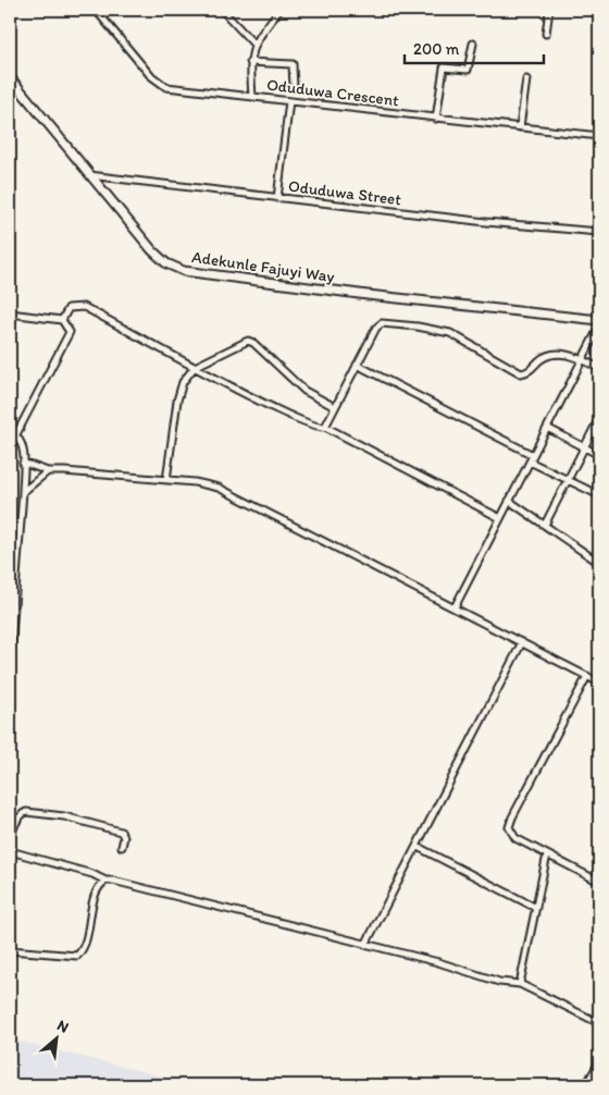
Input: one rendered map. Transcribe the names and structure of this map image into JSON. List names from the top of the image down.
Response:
{
  "streets": {
    "street": ["Oduduwa Crescent", "Oduduwa Street", "Adekunle Fajuyi Way"]
  },
  "crossings": [
    ["Oduduwa Street", "Adekunle Fajuyi Way"]
  ],
  "scale_bar": "200 m",
  "north": "top right"
}
